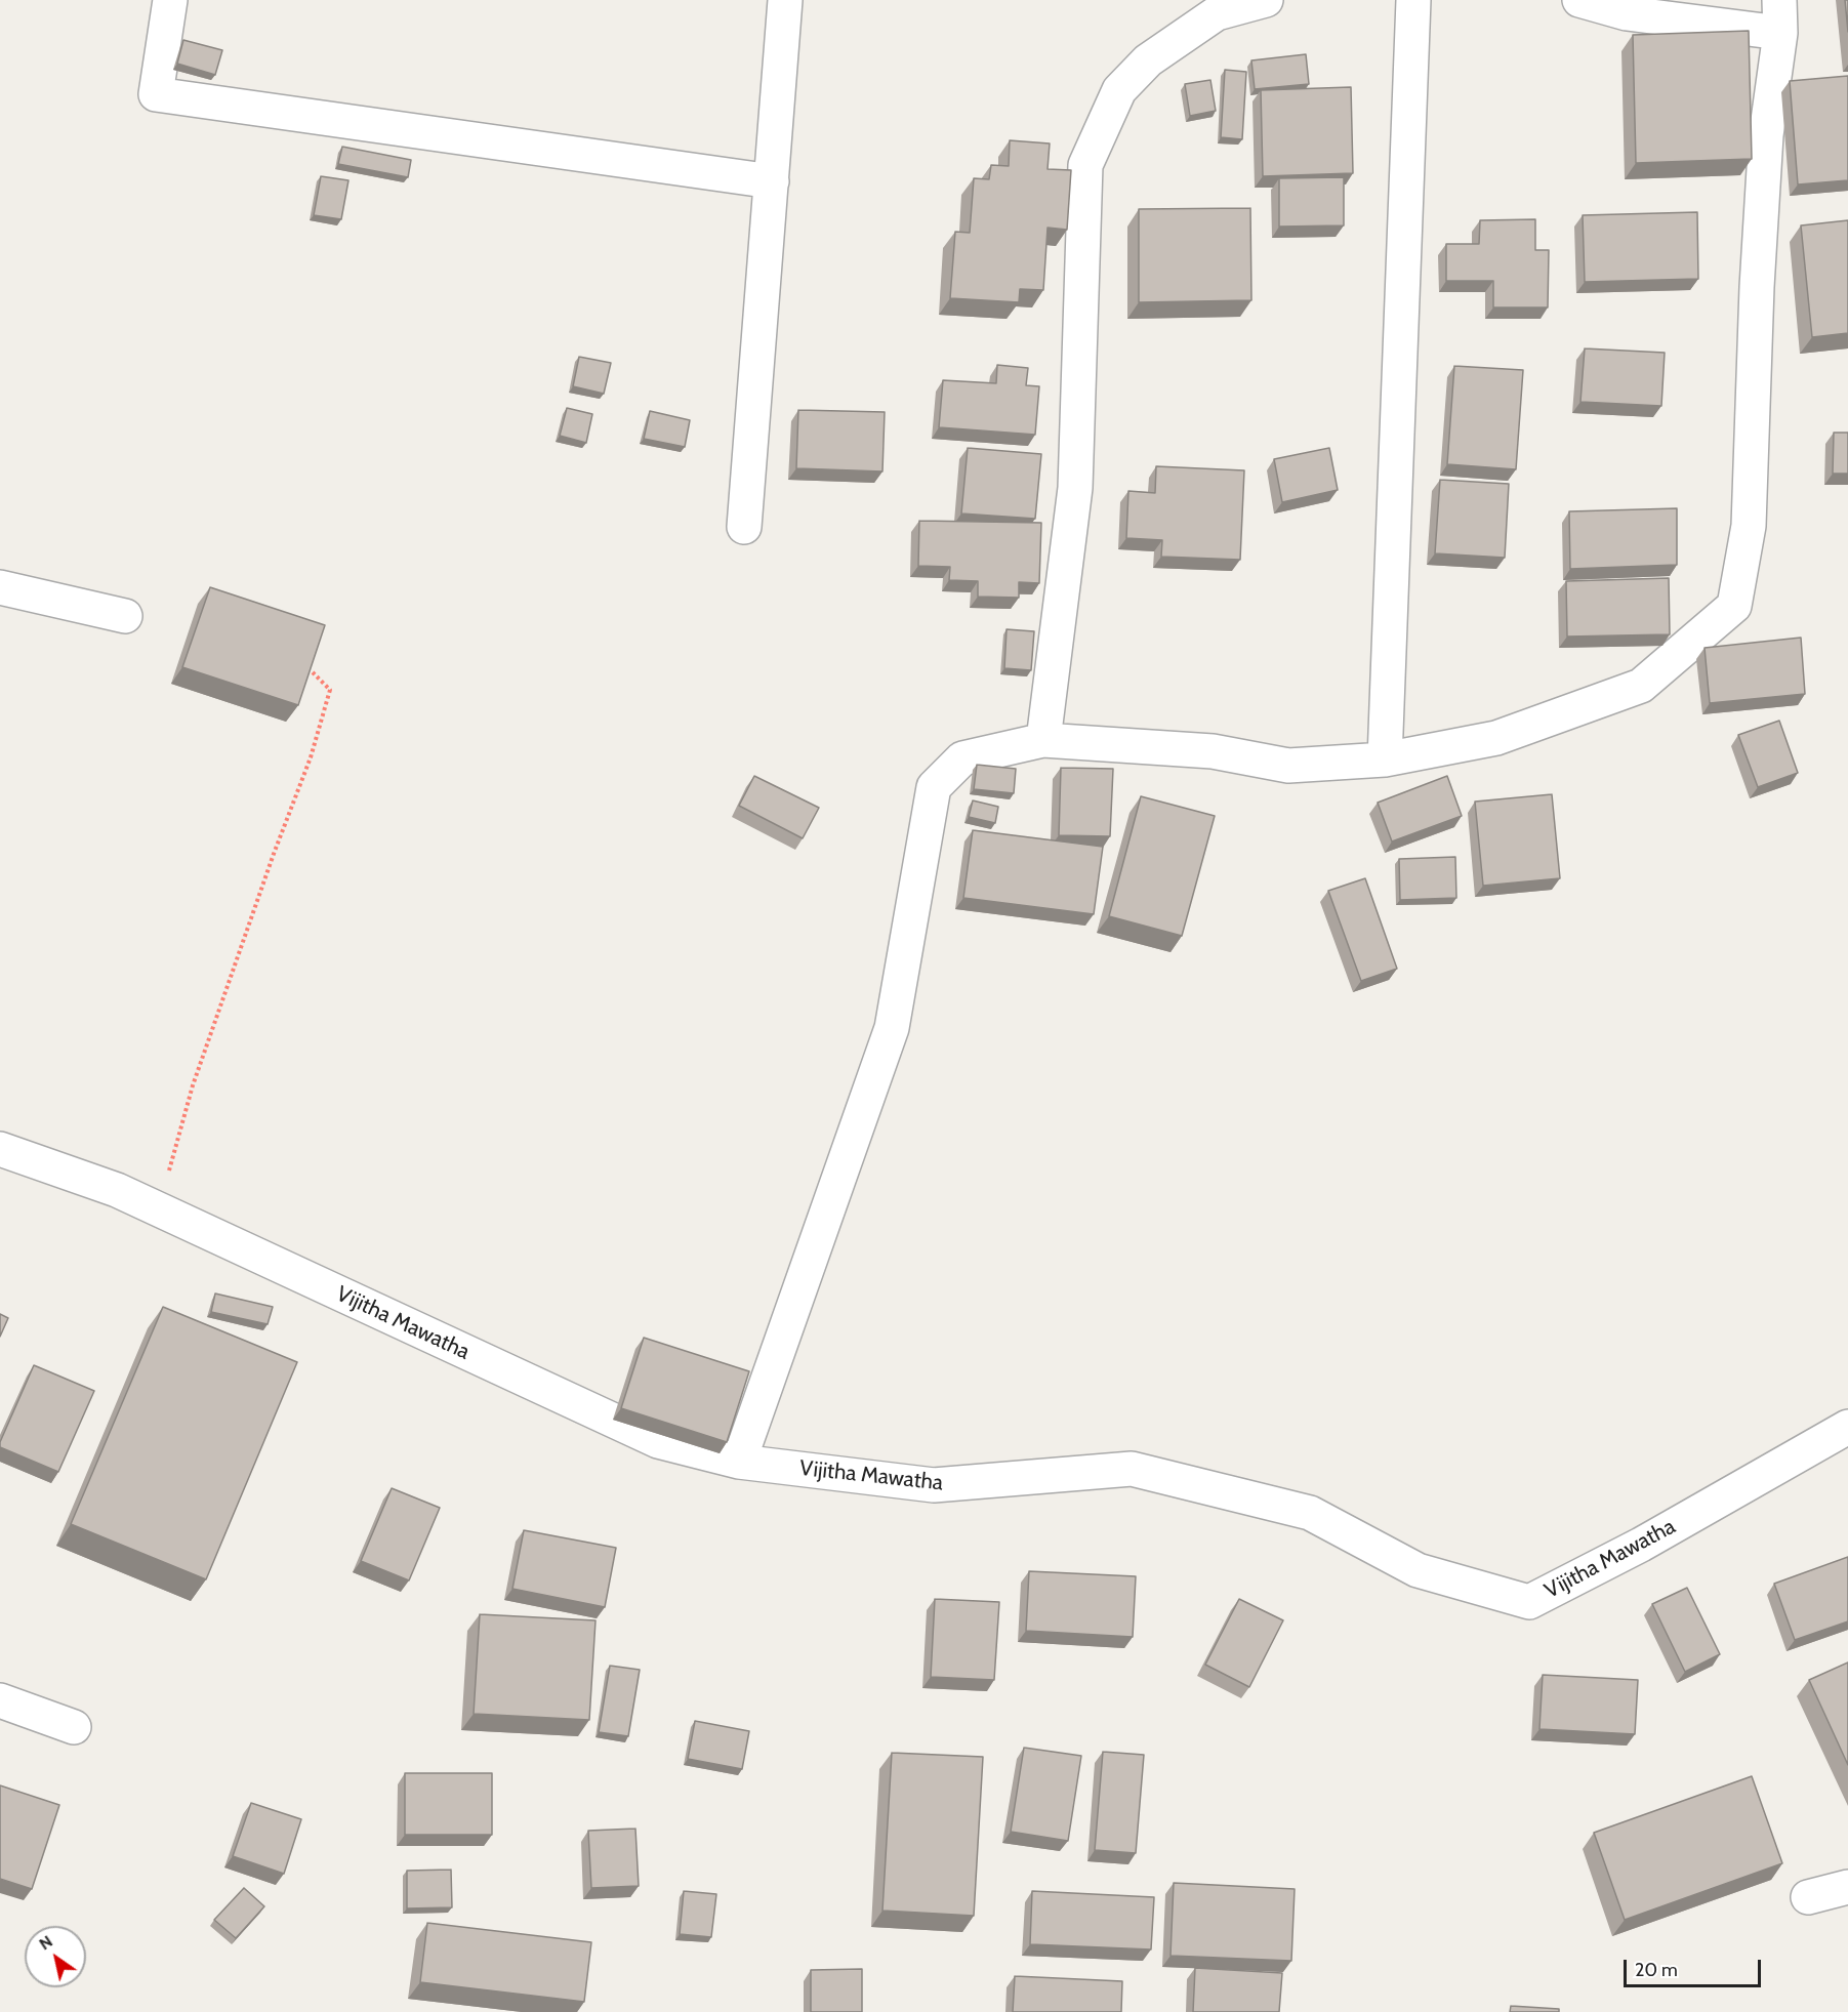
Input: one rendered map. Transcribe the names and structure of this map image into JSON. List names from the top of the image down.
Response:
{
  "streets": {
    "street": ["Vijitha Mawatha"]
  },
  "scale_bar": "20 m",
  "north": "top left"
}
